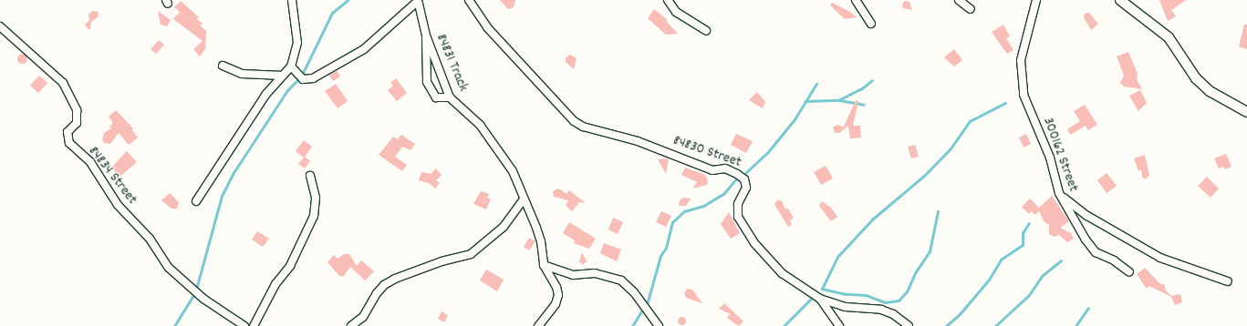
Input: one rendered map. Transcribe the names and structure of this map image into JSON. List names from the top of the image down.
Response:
{
  "streets": {
    "street": [
      "84831 Track",
      "84830 Street",
      "300162 Street",
      "84834 Street"
    ]
  }
}
